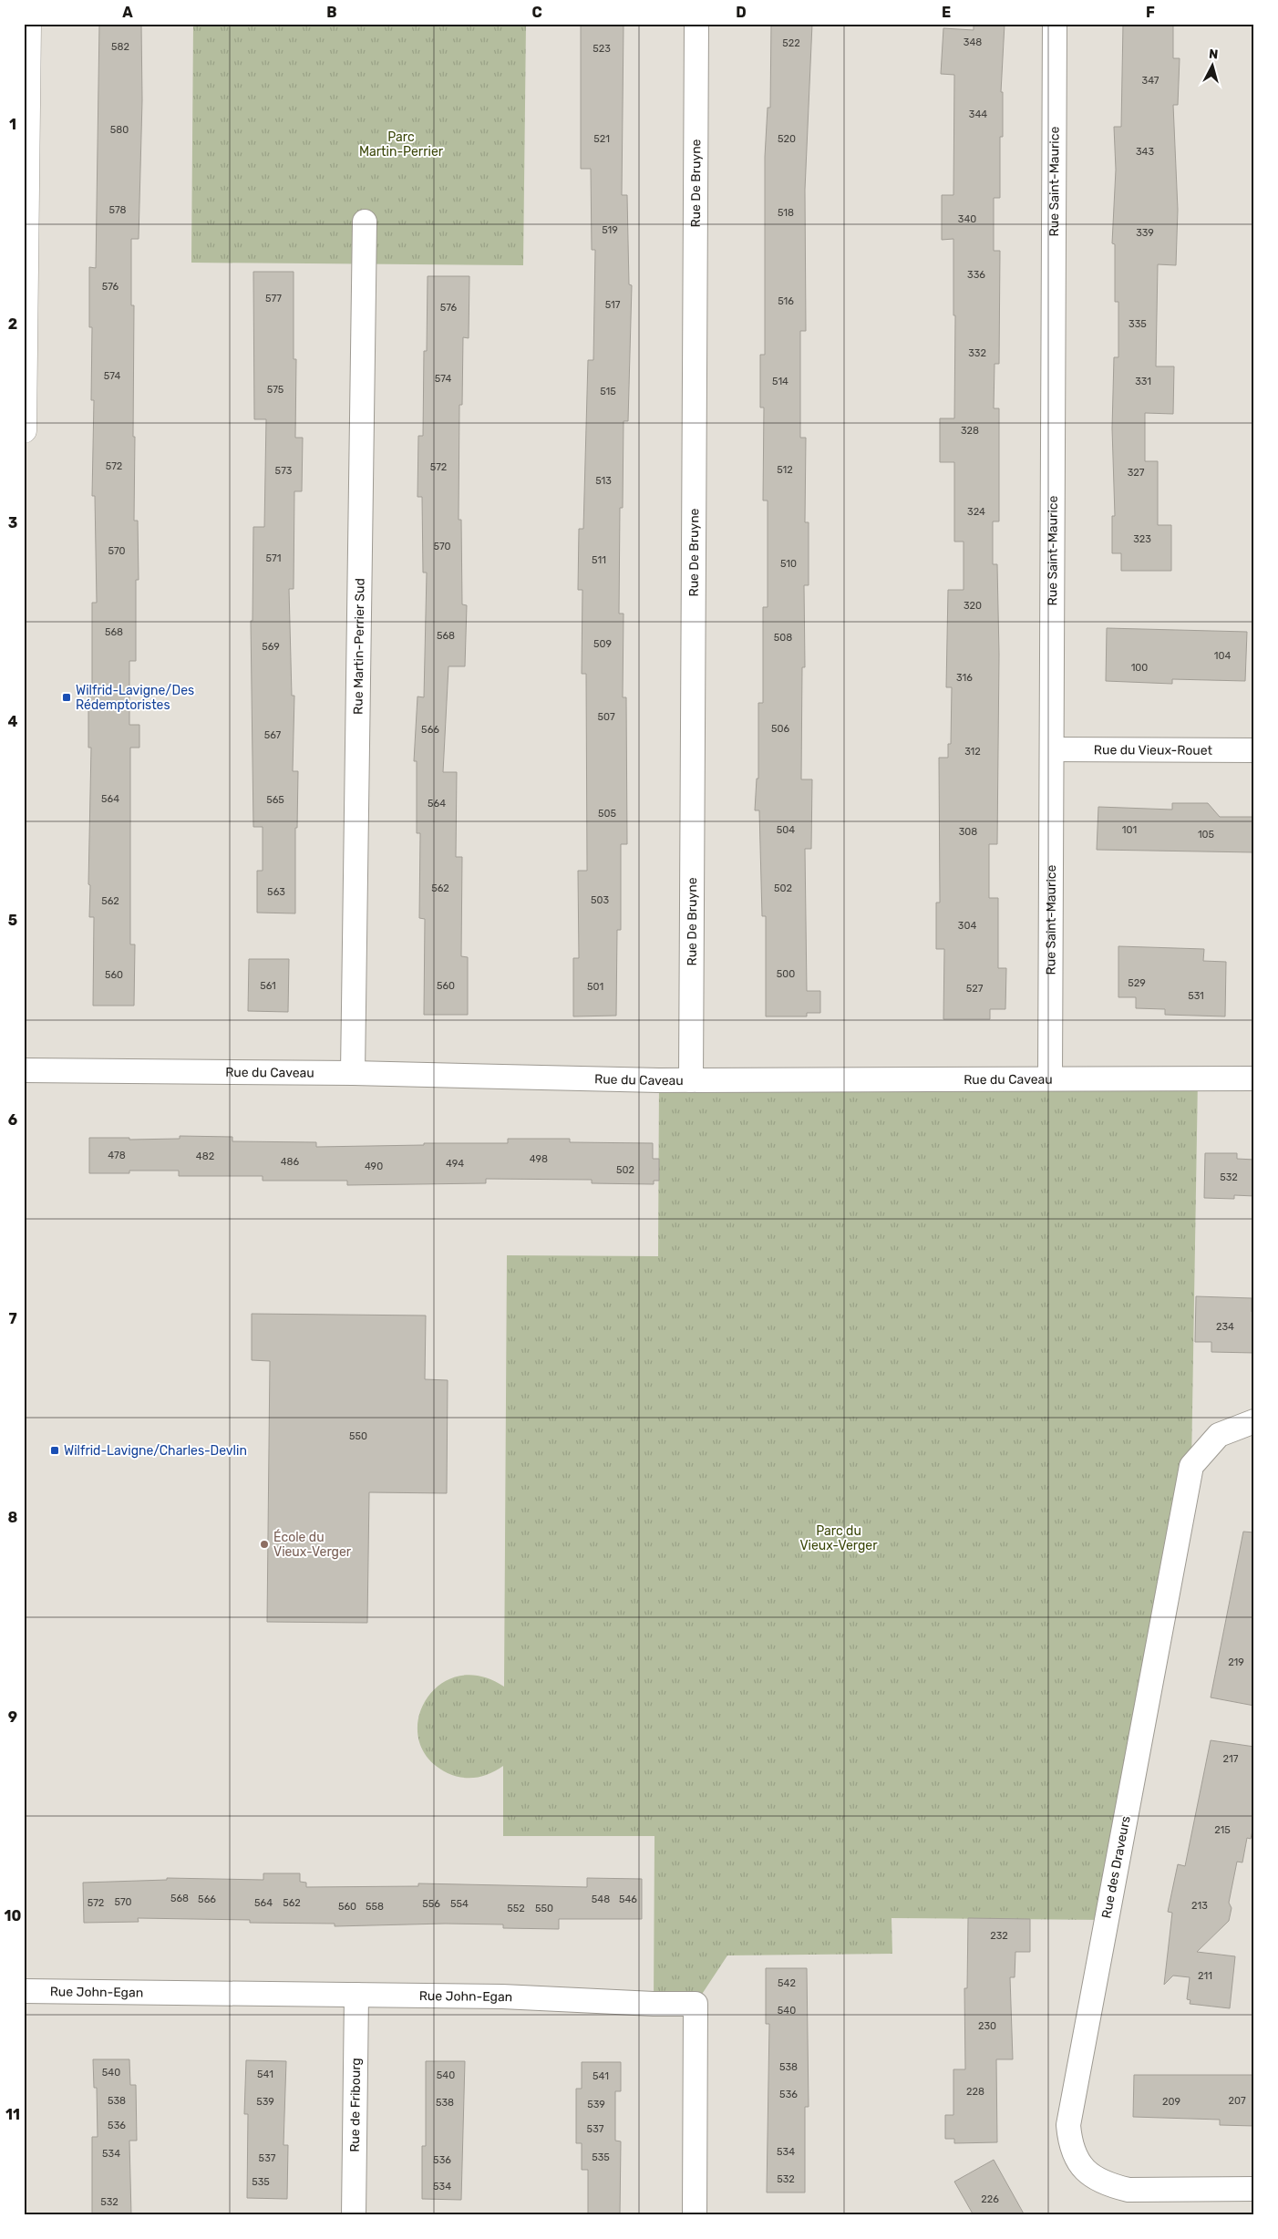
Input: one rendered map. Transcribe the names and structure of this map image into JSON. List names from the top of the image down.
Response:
{
  "streets": {
    "street": [
      "Rue Saint-Maurice",
      "Rue De Bruyne",
      "Rue Martin-Perrier Sud",
      "Rue du Vieux-Rouet",
      "Rue du Caveau",
      "Rue des Draveurs",
      "Rue John-Egan",
      "Rue de Fribourg"
    ]
  },
  "crossings": [
    ["Rue Saint-Maurice", "Rue du Vieux-Rouet"],
    ["Rue Saint-Maurice", "Rue du Caveau"],
    ["Rue De Bruyne", "Rue du Caveau"],
    ["Rue Martin-Perrier Sud", "Rue du Caveau"],
    ["Rue John-Egan", "Rue de Fribourg"]
  ],
  "parks": ["Parc Martin-Perrier", "Parc du Vieux-Verger"],
  "places": {
    "transit": ["Wilfrid-Lavigne/Des Rédemptoristes", "Wilfrid-Lavigne/Charles-Devlin"],
    "other": ["École du Vieux-Verger"]
  },
  "house_numbers": [
    "348",
    "522",
    "582",
    "523",
    "347",
    "344",
    "580",
    "521",
    "520",
    "343",
    "578",
    "518",
    "340",
    "519",
    "339",
    "336",
    "576",
    "577",
    "516",
    "517",
    "576",
    "335",
    "332",
    "574",
    "574",
    "514",
    "331",
    "575",
    "515",
    "328",
    "572",
    "572",
    "512",
    "573",
    "327",
    "513",
    "324",
    "323",
    "570",
    "570",
    "571",
    "511",
    "510",
    "320",
    "568",
    "568",
    "508",
    "509",
    "569",
    "104",
    "100",
    "316",
    "507",
    "506",
    "566",
    "567",
    "312",
    "564",
    "565",
    "564",
    "505",
    "504",
    "101",
    "308",
    "105",
    "562",
    "502",
    "563",
    "503",
    "562",
    "304",
    "500",
    "560",
    "529",
    "561",
    "560",
    "501",
    "527",
    "531",
    "478",
    "482",
    "498",
    "486",
    "494",
    "490",
    "502",
    "532",
    "234",
    "550",
    "219",
    "217",
    "215",
    "568",
    "566",
    "548",
    "546",
    "570",
    "572",
    "564",
    "562",
    "556",
    "554",
    "213",
    "560",
    "558",
    "552",
    "550",
    "232",
    "211",
    "542",
    "540",
    "230",
    "538",
    "540",
    "541",
    "540",
    "541",
    "228",
    "536",
    "538",
    "207",
    "539",
    "209",
    "538",
    "539",
    "536",
    "537",
    "534",
    "534",
    "535",
    "537",
    "536",
    "532",
    "535",
    "534",
    "226",
    "532"
  ],
  "north": "top",
  "grid": {
    "columns": [
      "A",
      "B",
      "C",
      "D",
      "E",
      "F"
    ],
    "rows": [
      "1",
      "2",
      "3",
      "4",
      "5",
      "6",
      "7",
      "8",
      "9",
      "10",
      "11"
    ]
  }
}
